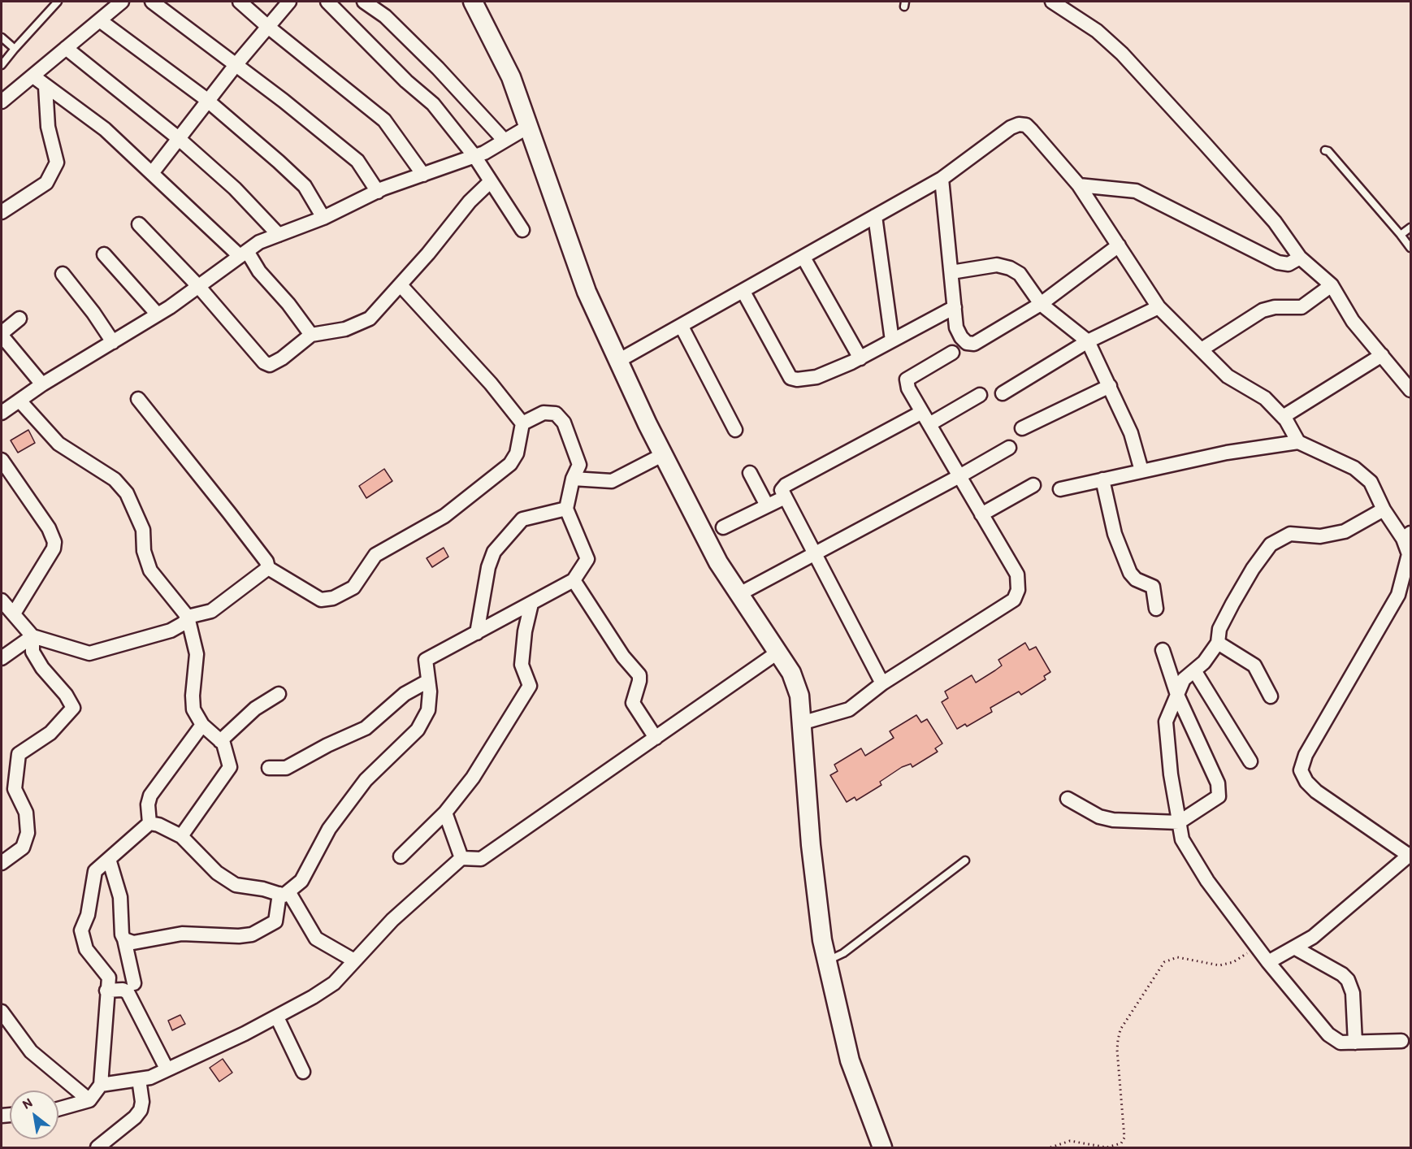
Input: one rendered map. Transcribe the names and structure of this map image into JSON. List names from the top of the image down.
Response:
{
  "north": "top left"
}
